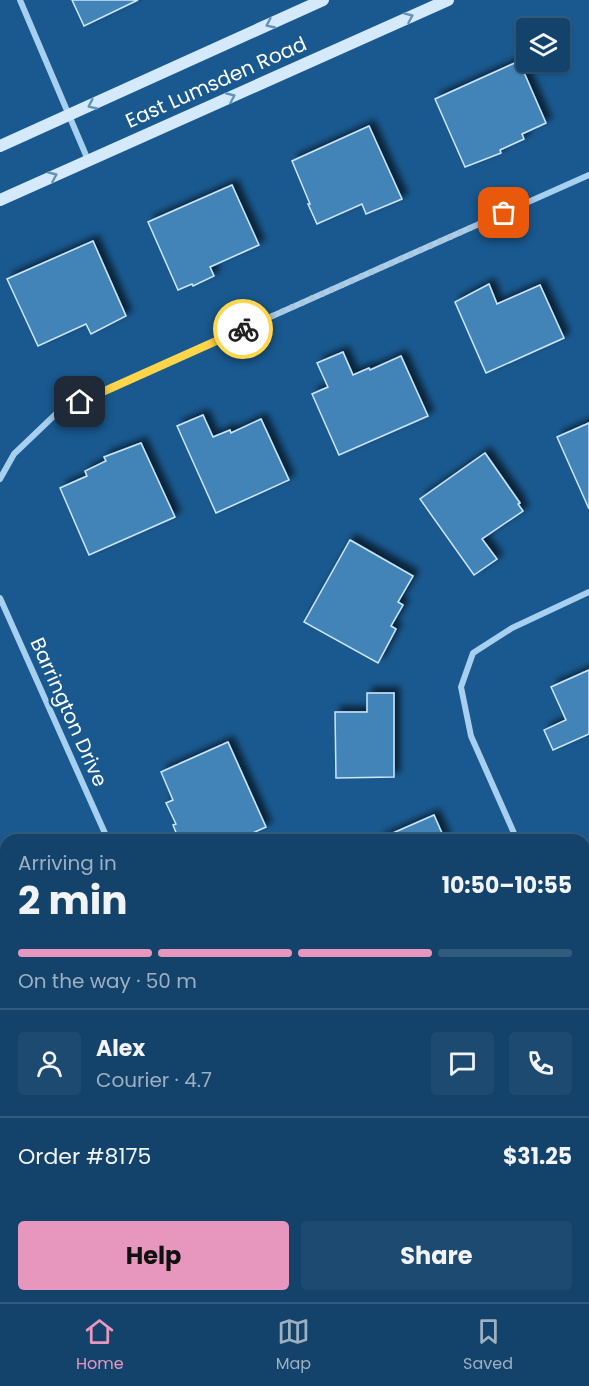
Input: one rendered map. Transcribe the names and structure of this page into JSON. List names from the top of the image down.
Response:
{
  "streets": {
    "main road": ["East Lumsden Road"],
    "street": ["Barrington Drive"]
  },
  "page": {
    "heading": ["2 min", "Arriving in", "10:50–10:55"],
    "panel": [
      "Alex",
      "Courier · 4.7",
      "Order #8175",
      "$31.25"
    ],
    "bar": "On the way · 50 m",
    "buttons": ["Help", "Share"],
    "tabs": ["Home", "Map", "Saved"]
  }
}
